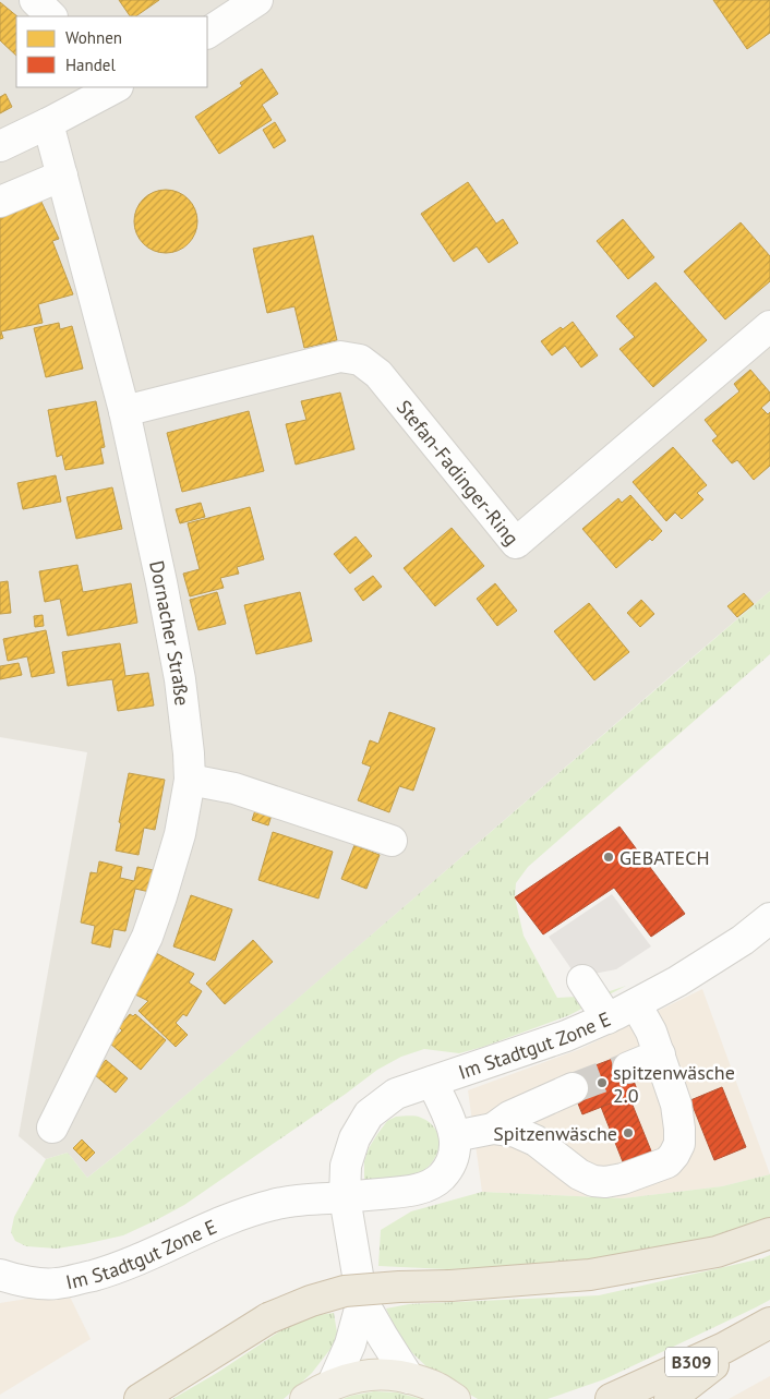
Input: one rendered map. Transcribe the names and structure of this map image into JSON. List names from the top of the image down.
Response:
{
  "streets": {
    "highway": ["B309"],
    "street": ["Stefan-Fadinger-Ring", "Dornacher Straße", "Im Stadtgut Zone E"]
  },
  "crossings": [
    ["Stefan-Fadinger-Ring", "Dornacher Straße"]
  ],
  "places": ["GEBATECH", "spitzenwäsche 2.0", "Spitzenwäsche"],
  "legend": ["Wohnen", "Handel"]
}
